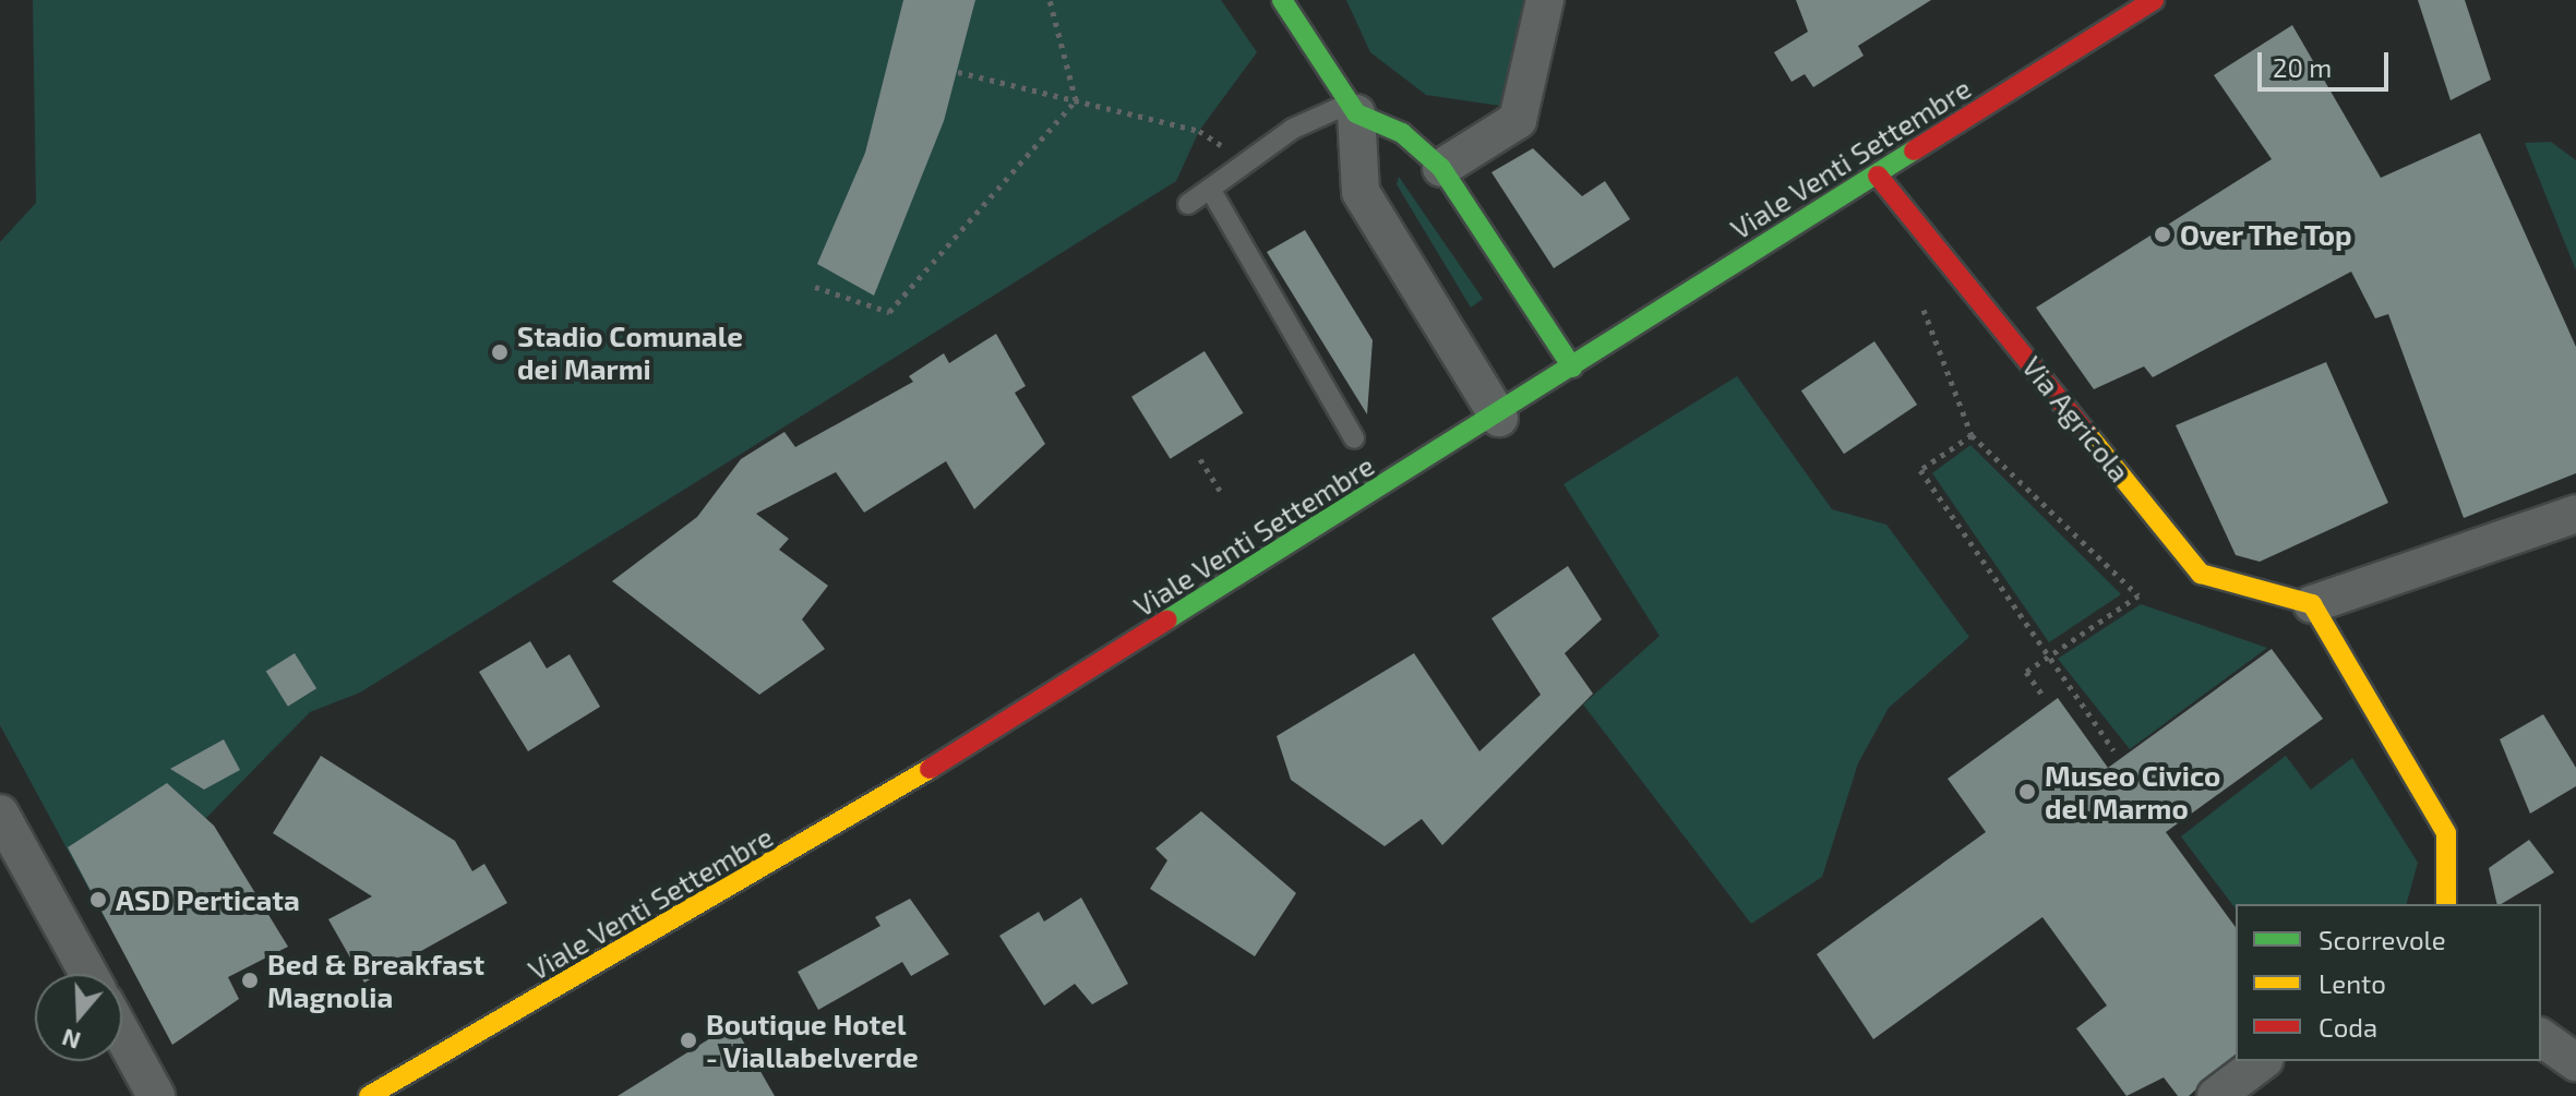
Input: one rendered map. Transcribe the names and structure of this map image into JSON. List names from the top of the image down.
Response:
{
  "streets": {
    "main road": ["Viale Venti Settembre", "Via Agricola"]
  },
  "crossings": [
    ["Viale Venti Settembre", "Via Agricola"]
  ],
  "places": [
    "Over The Top",
    "Stadio Comunale dei Marmi",
    "Museo Civico del Marmo",
    "ASD Perticata",
    "Bed & Breakfast Magnolia",
    "Boutique Hotel - Viallabelverde"
  ],
  "legend": ["Scorrevole", "Lento", "Coda"],
  "scale_bar": "20 m",
  "north": "bottom"
}
